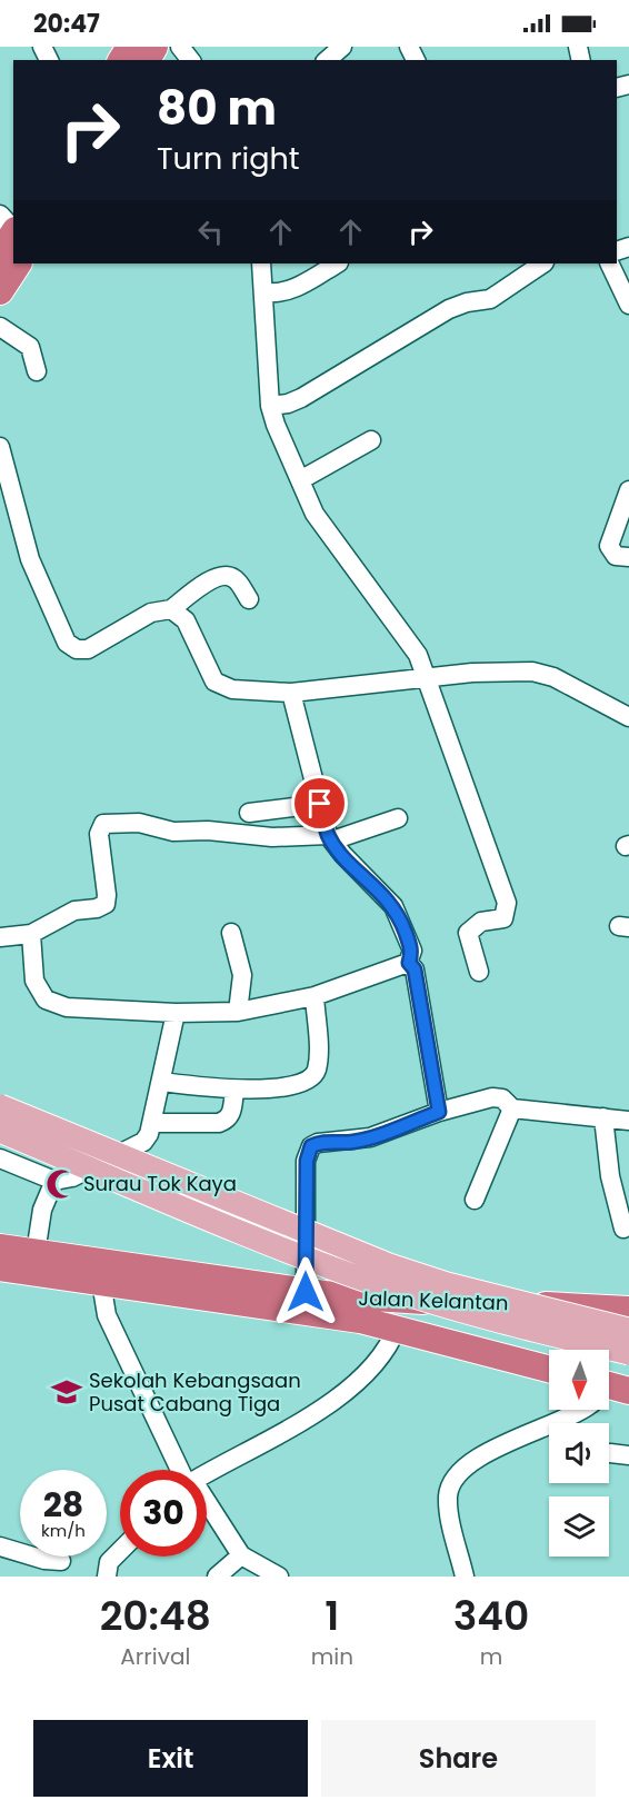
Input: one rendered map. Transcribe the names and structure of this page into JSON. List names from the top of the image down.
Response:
{
  "streets": {
    "highway": ["Jalan Kelantan"]
  },
  "places": {
    "mosque": ["Surau Tok Kaya"],
    "school or university": ["Sekolah Kebangsaan Pusat Cabang Tiga"]
  },
  "north": "bottom",
  "page": {
    "status": "20:47",
    "turn": ["80 m", "Turn right"],
    "speed": "28 km/h",
    "limit": "30",
    "eta": [
      "20:48",
      "Arrival",
      "1",
      "min",
      "340",
      "m"
    ],
    "buttons": ["Exit", "Share"]
  }
}
